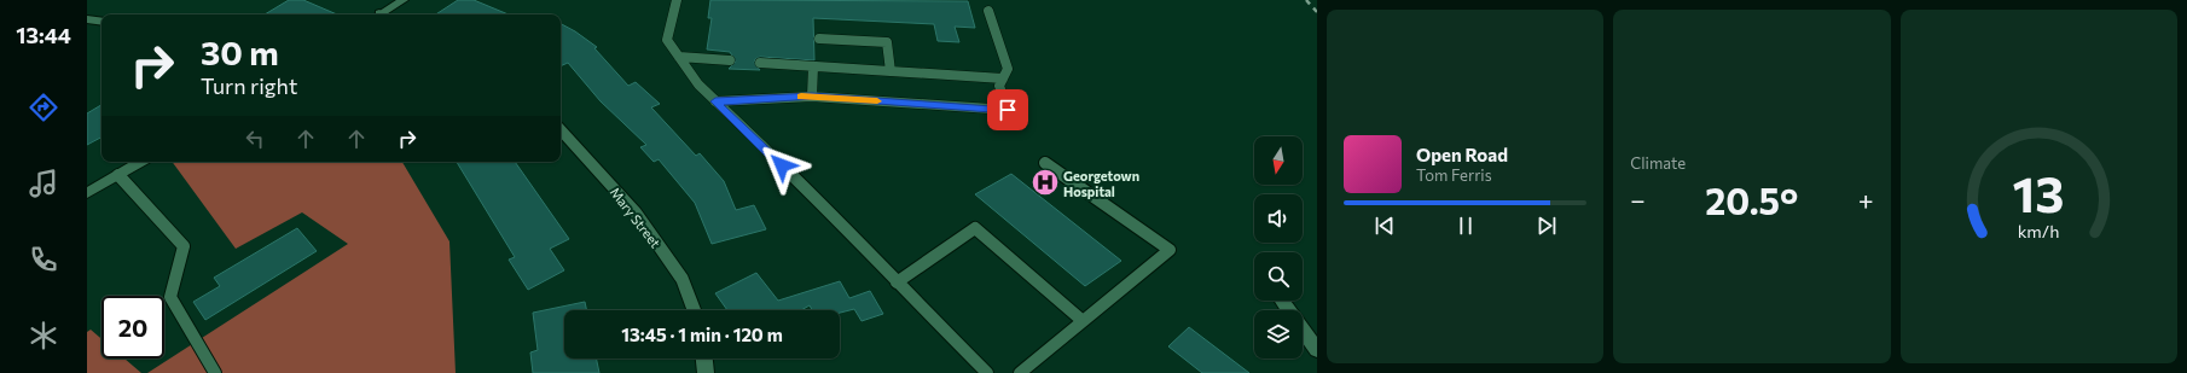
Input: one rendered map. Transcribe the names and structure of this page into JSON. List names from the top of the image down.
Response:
{
  "streets": {
    "street": ["Mary Street"]
  },
  "places": {
    "hospital": ["Georgetown Hospital"]
  },
  "north": "bottom",
  "page": {
    "tabs": "13:44",
    "tile": "Climate",
    "turn": ["30 m", "Turn right"],
    "song": ["Open Road", "Tom Ferris"],
    "heat": ["−", "20.5°", "+"],
    "limit": "20",
    "trip": "13:45 · 1 min · 120 m",
    "gauge": ["13", "km/h"]
  }
}
